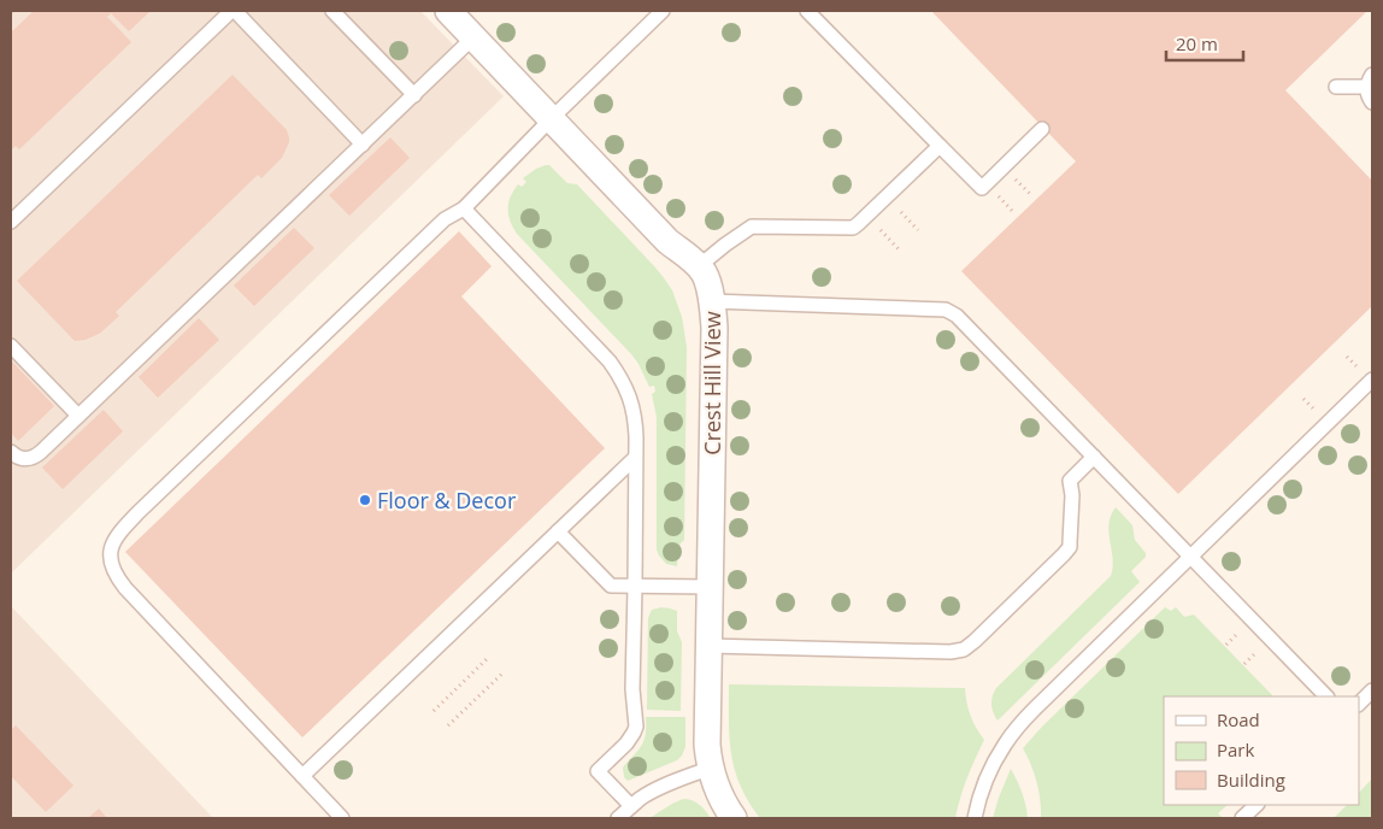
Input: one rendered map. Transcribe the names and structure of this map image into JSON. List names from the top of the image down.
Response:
{
  "streets": {
    "street": ["Crest Hill View"]
  },
  "places": ["Floor & Decor"],
  "legend": ["Road", "Park", "Building"],
  "scale_bar": "20 m"
}
